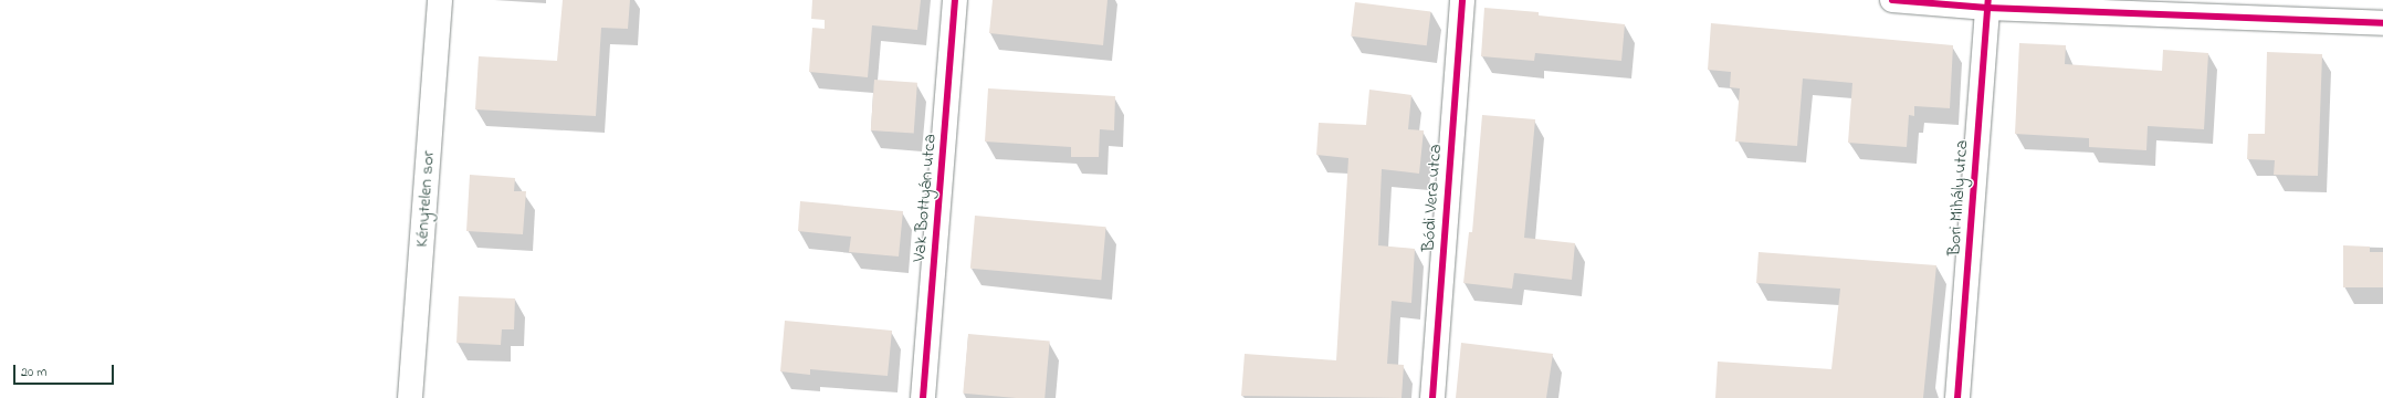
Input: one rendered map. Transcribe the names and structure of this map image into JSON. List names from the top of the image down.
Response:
{
  "streets": {
    "street": [
      "Vak Bottyán utca",
      "Bódi Vera utca",
      "Bori Mihály utca",
      "Kénytelen sor"
    ]
  },
  "scale_bar": "20 m"
}
